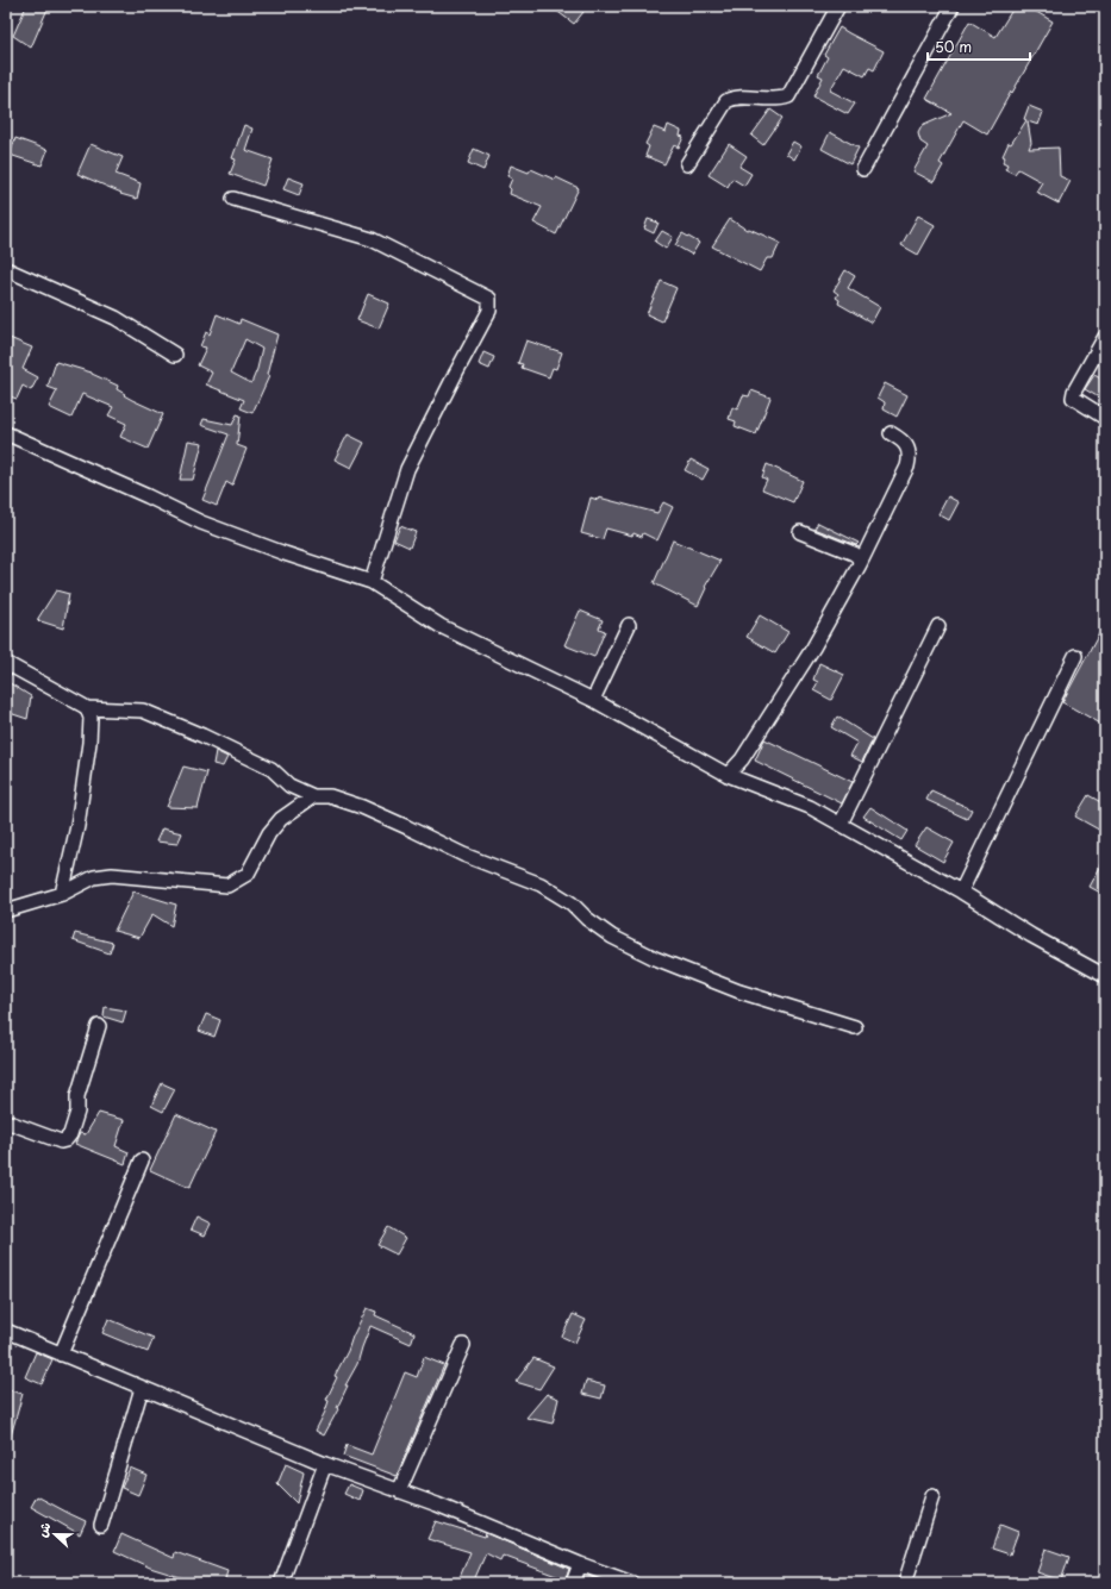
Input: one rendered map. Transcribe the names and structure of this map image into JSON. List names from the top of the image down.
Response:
{
  "scale_bar": "50 m",
  "north": "left"
}
